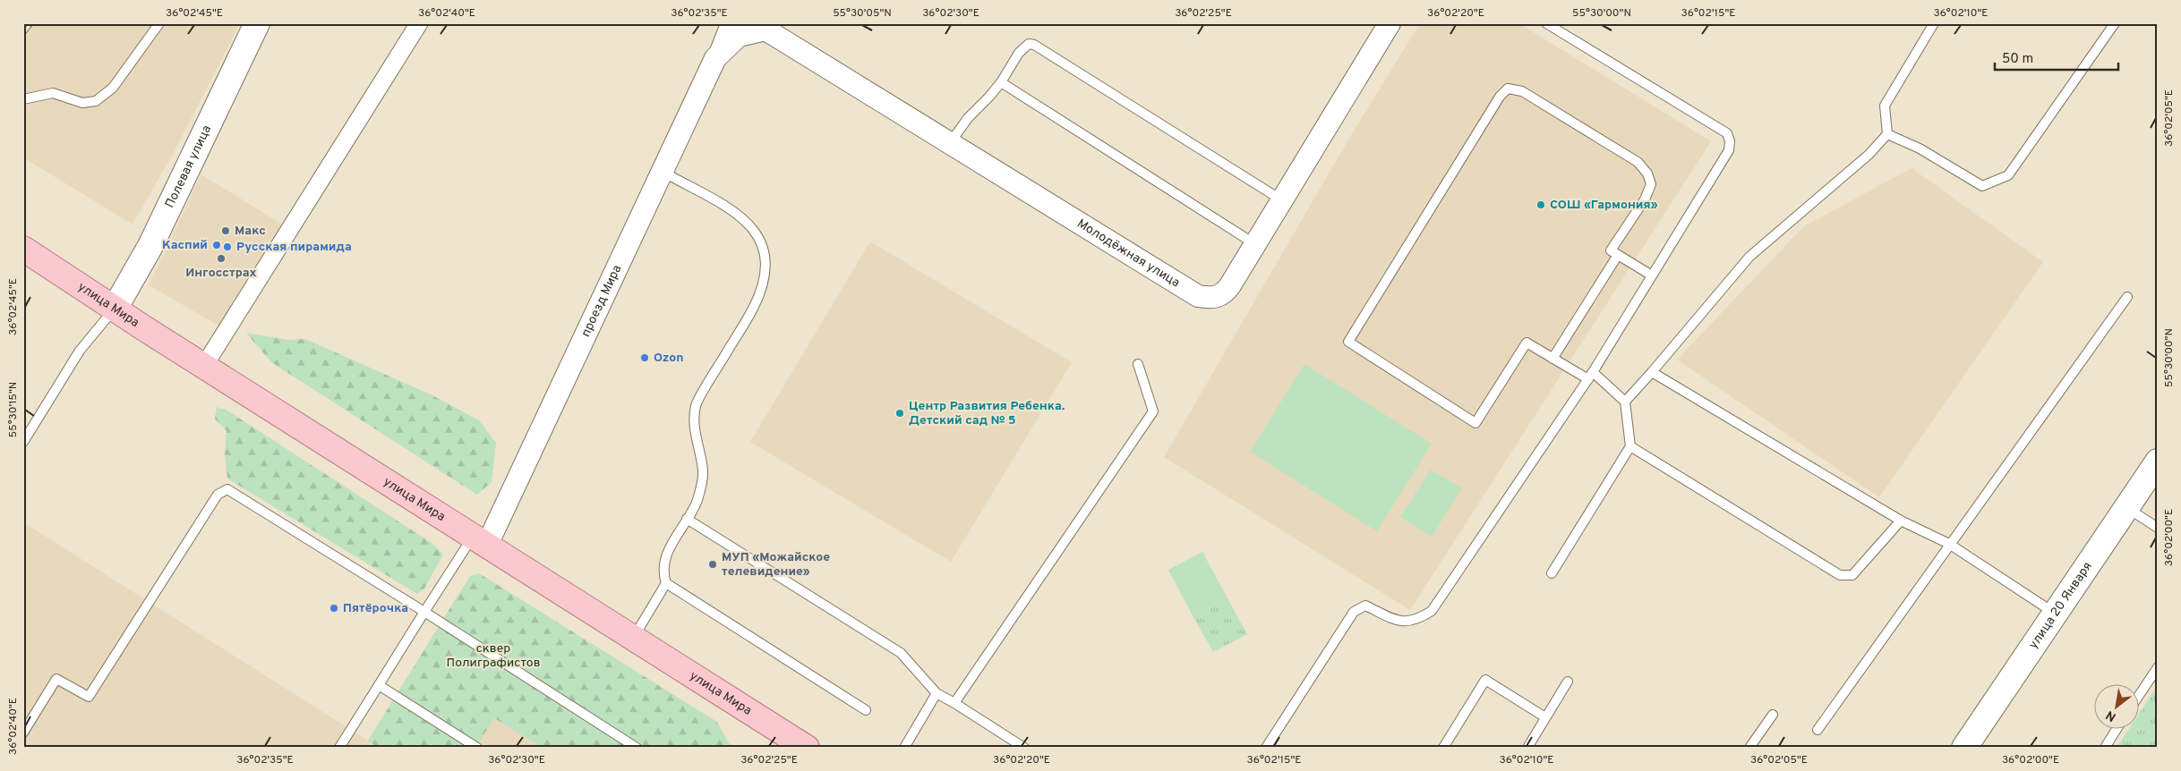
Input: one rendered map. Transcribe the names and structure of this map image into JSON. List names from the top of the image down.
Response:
{
  "streets": {
    "main road": ["Полевая улица", "улица Мира", "улица 20 Января"],
    "street": ["Молодёжная улица", "проезд Мира"]
  },
  "crossings": [
    ["Полевая улица", "улица Мира"],
    ["Молодёжная улица", "проезд Мира"],
    ["проезд Мира", "улица Мира"]
  ],
  "parks": ["сквер Полиграфистов"],
  "places": [
    "СОШ «Гармония»",
    "Макс",
    "Каспий",
    "Русская пирамида",
    "Ингосстрах",
    "Ozon",
    "Центр Развития Ребенка. Детский сад № 5",
    "МУП «Можайское телевидение»",
    "Пятёрочка"
  ],
  "scale_bar": "50 m",
  "north": "bottom left",
  "coordinates": [
    "36°02'45\"E",
    "36°02'40\"E",
    "36°02'35\"E",
    "55°30'05\"N",
    "36°02'30\"E",
    "36°02'25\"E",
    "36°02'20\"E",
    "55°30'00\"N",
    "36°02'15\"E",
    "36°02'10\"E",
    "36°02'05\"E",
    "55°30'15\"N",
    "36°02'00\"E"
  ]
}
